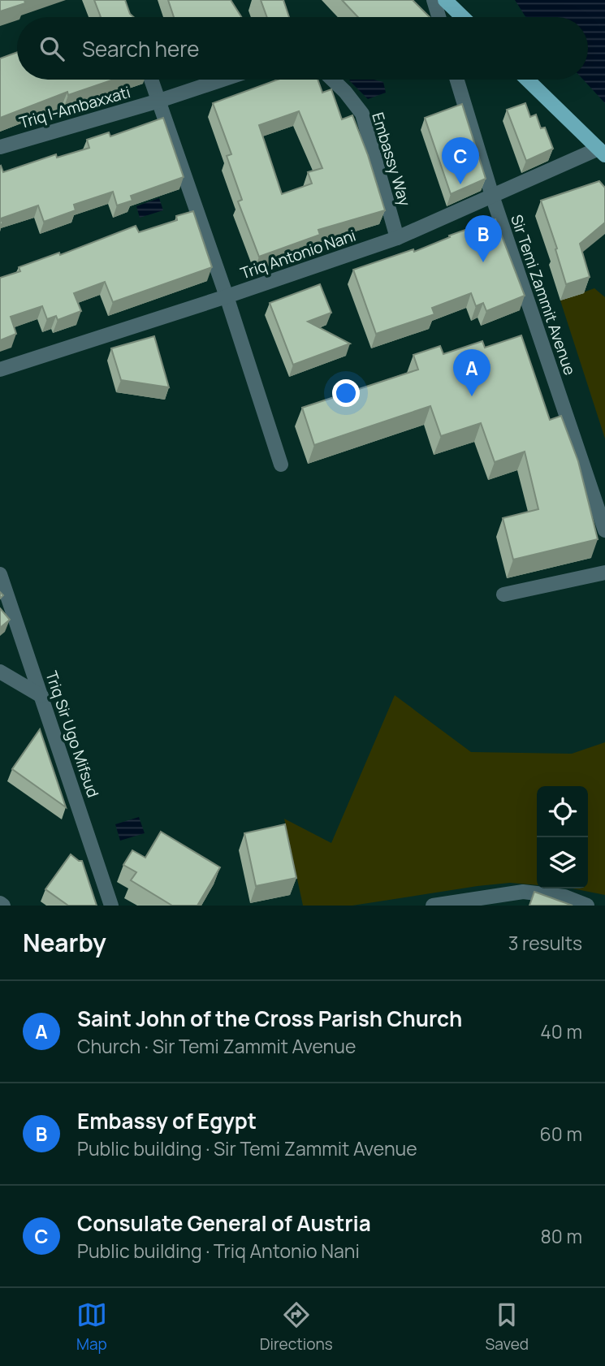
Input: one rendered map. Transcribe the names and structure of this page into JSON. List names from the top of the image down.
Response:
{
  "streets": {
    "street": [
      "Triq l-Ambaxxati",
      "Embassy Way",
      "Triq Antonio Nani",
      "Sir Temi Zammit Avenue",
      "Triq Sir Ugo Mifsud"
    ]
  },
  "crossings": [
    ["Embassy Way", "Triq Antonio Nani"],
    ["Triq Antonio Nani", "Sir Temi Zammit Avenue"]
  ],
  "page": {
    "search": "Search here",
    "pins": ["C", "B", "A"],
    "heading": ["Nearby", "3 results"],
    "list": [
      {
        "mark": "A",
        "name": "Saint John of the Cross Parish Church",
        "note": "Church · Sir Temi Zammit Avenue",
        "value": "40 m"
      },
      {
        "mark": "B",
        "name": "Embassy of Egypt",
        "note": "Public building · Sir Temi Zammit Avenue",
        "value": "60 m"
      },
      {
        "mark": "C",
        "name": "Consulate General of Austria",
        "note": "Public building · Triq Antonio Nani",
        "value": "80 m"
      }
    ],
    "nav": ["Map", "Directions", "Saved"]
  }
}
